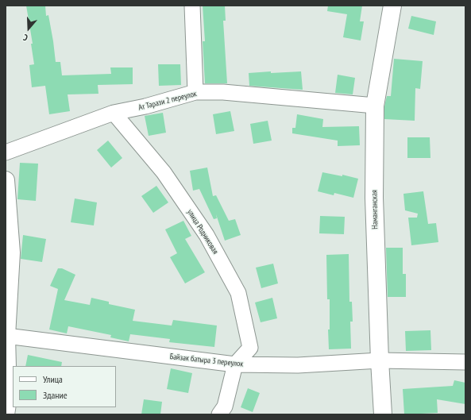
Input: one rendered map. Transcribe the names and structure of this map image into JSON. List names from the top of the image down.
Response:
{
  "streets": {
    "street": [
      "Ат Тарази 2 переулок",
      "Наманганская",
      "улица Родниковая",
      "Байзак батыра 3 переулок"
    ]
  },
  "crossings": [
    ["Ат Тарази 2 переулок", "Наманганская"],
    ["Ат Тарази 2 переулок", "улица Родниковая"],
    ["Наманганская", "Байзак батыра 3 переулок"],
    ["улица Родниковая", "Байзак батыра 3 переулок"]
  ],
  "legend": ["Улица", "Здание"],
  "north": "bottom"
}
